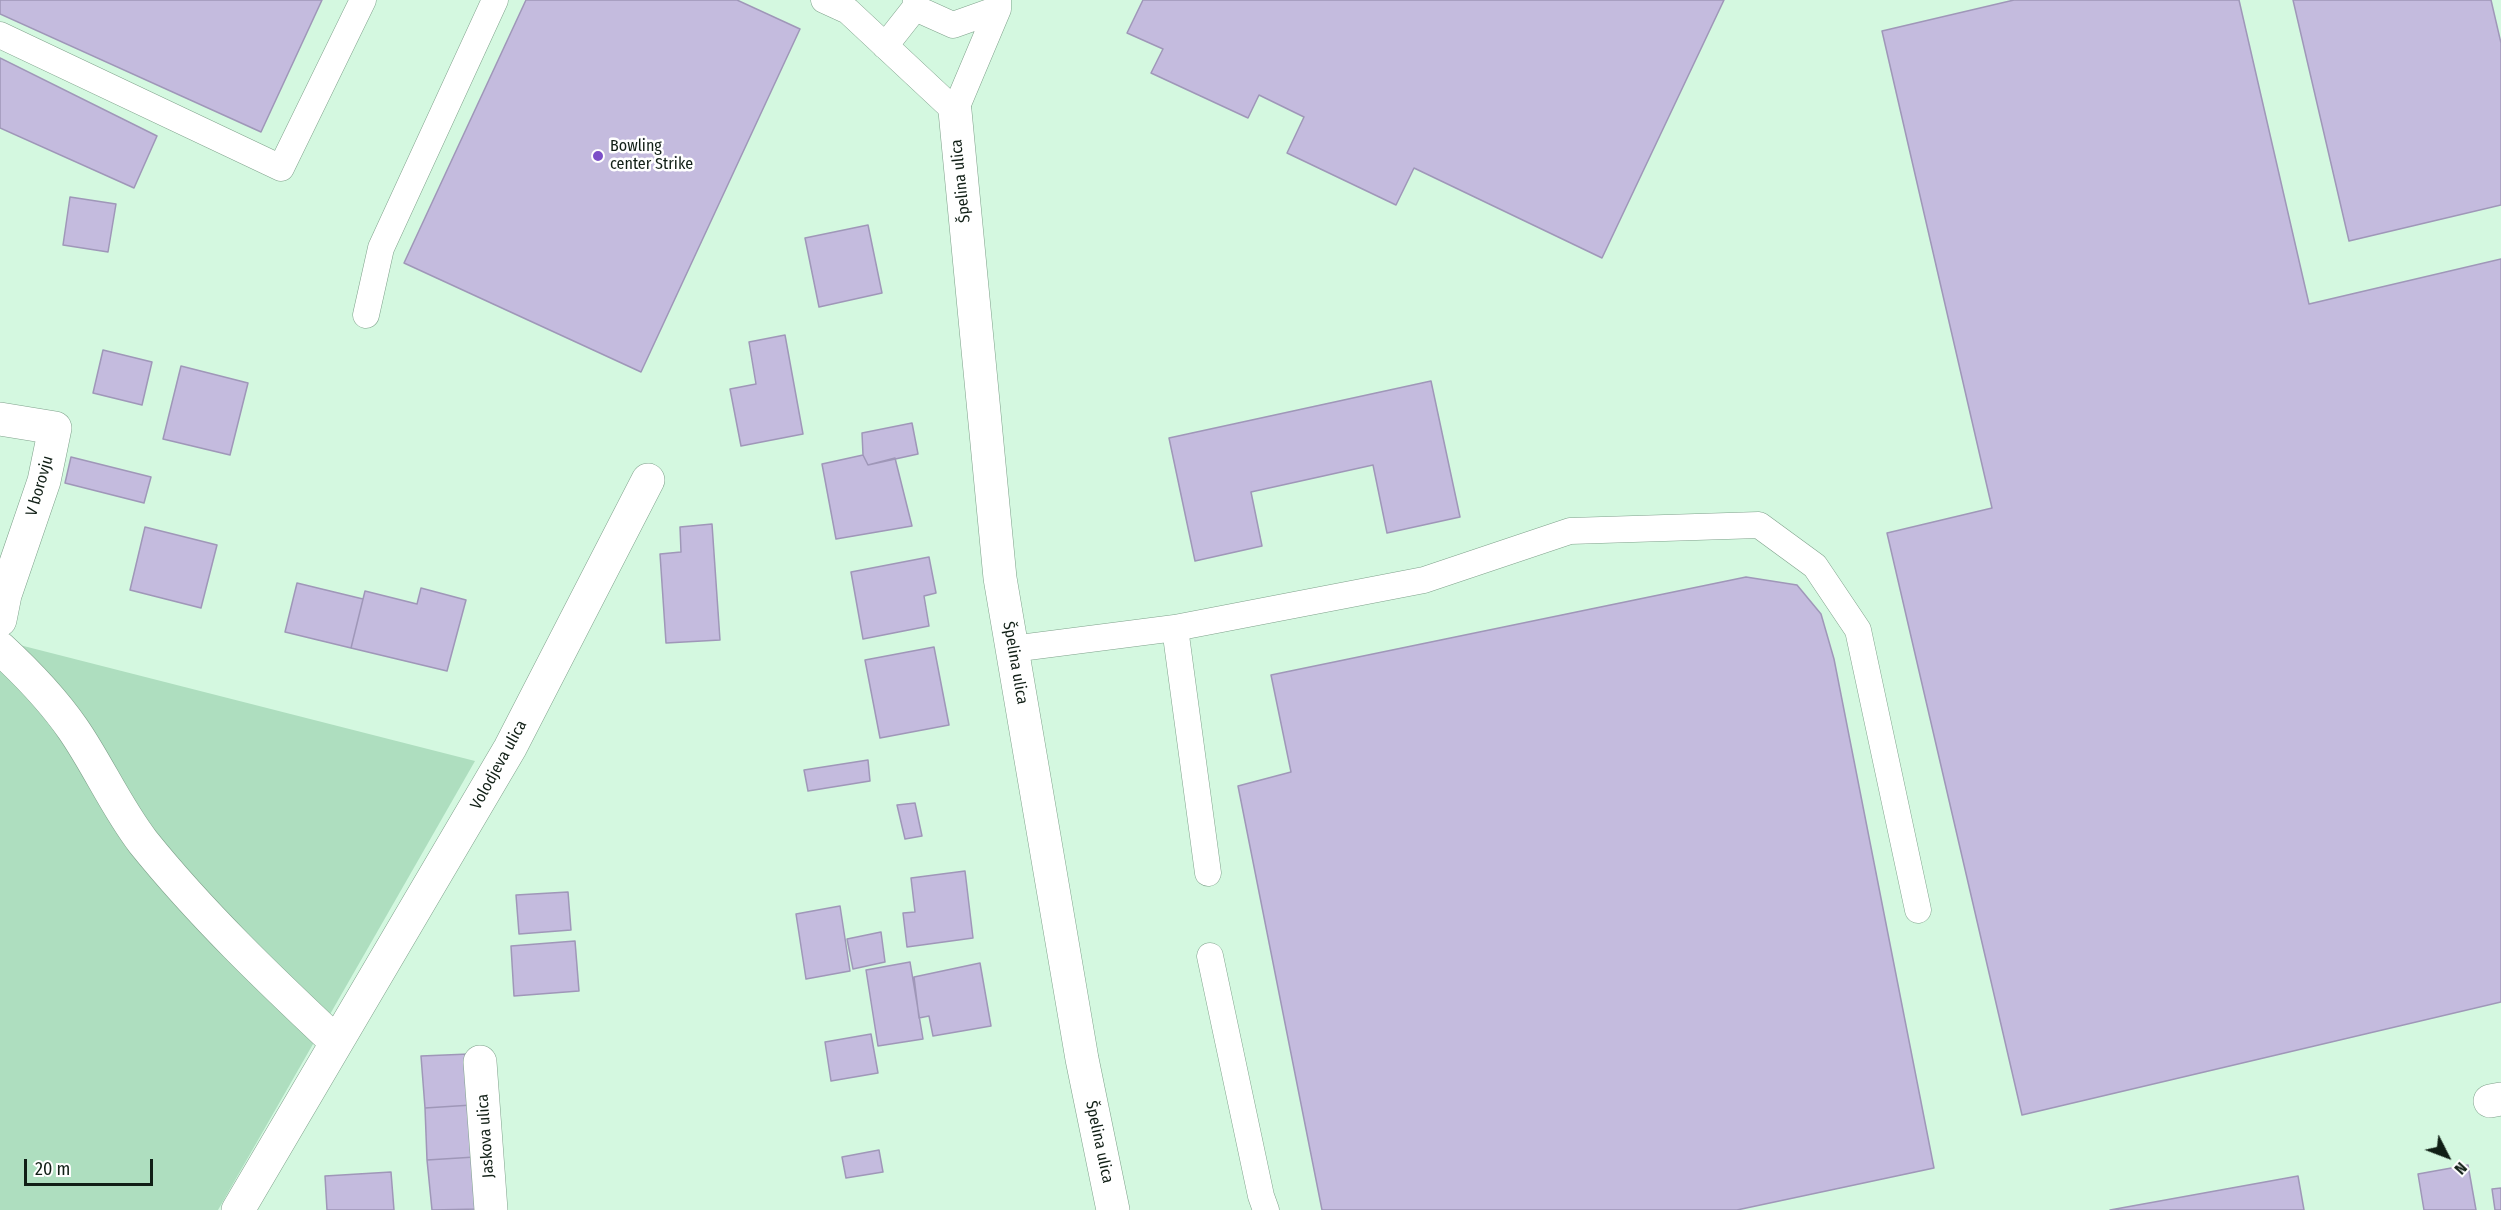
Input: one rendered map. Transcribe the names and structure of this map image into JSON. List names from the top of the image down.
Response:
{
  "streets": {
    "street": [
      "Špelina ulica",
      "V borovju",
      "Volodjeva ulica",
      "Jaskova ulica"
    ]
  },
  "places": ["Bowling center Strike"],
  "scale_bar": "20 m",
  "north": "bottom right"
}
